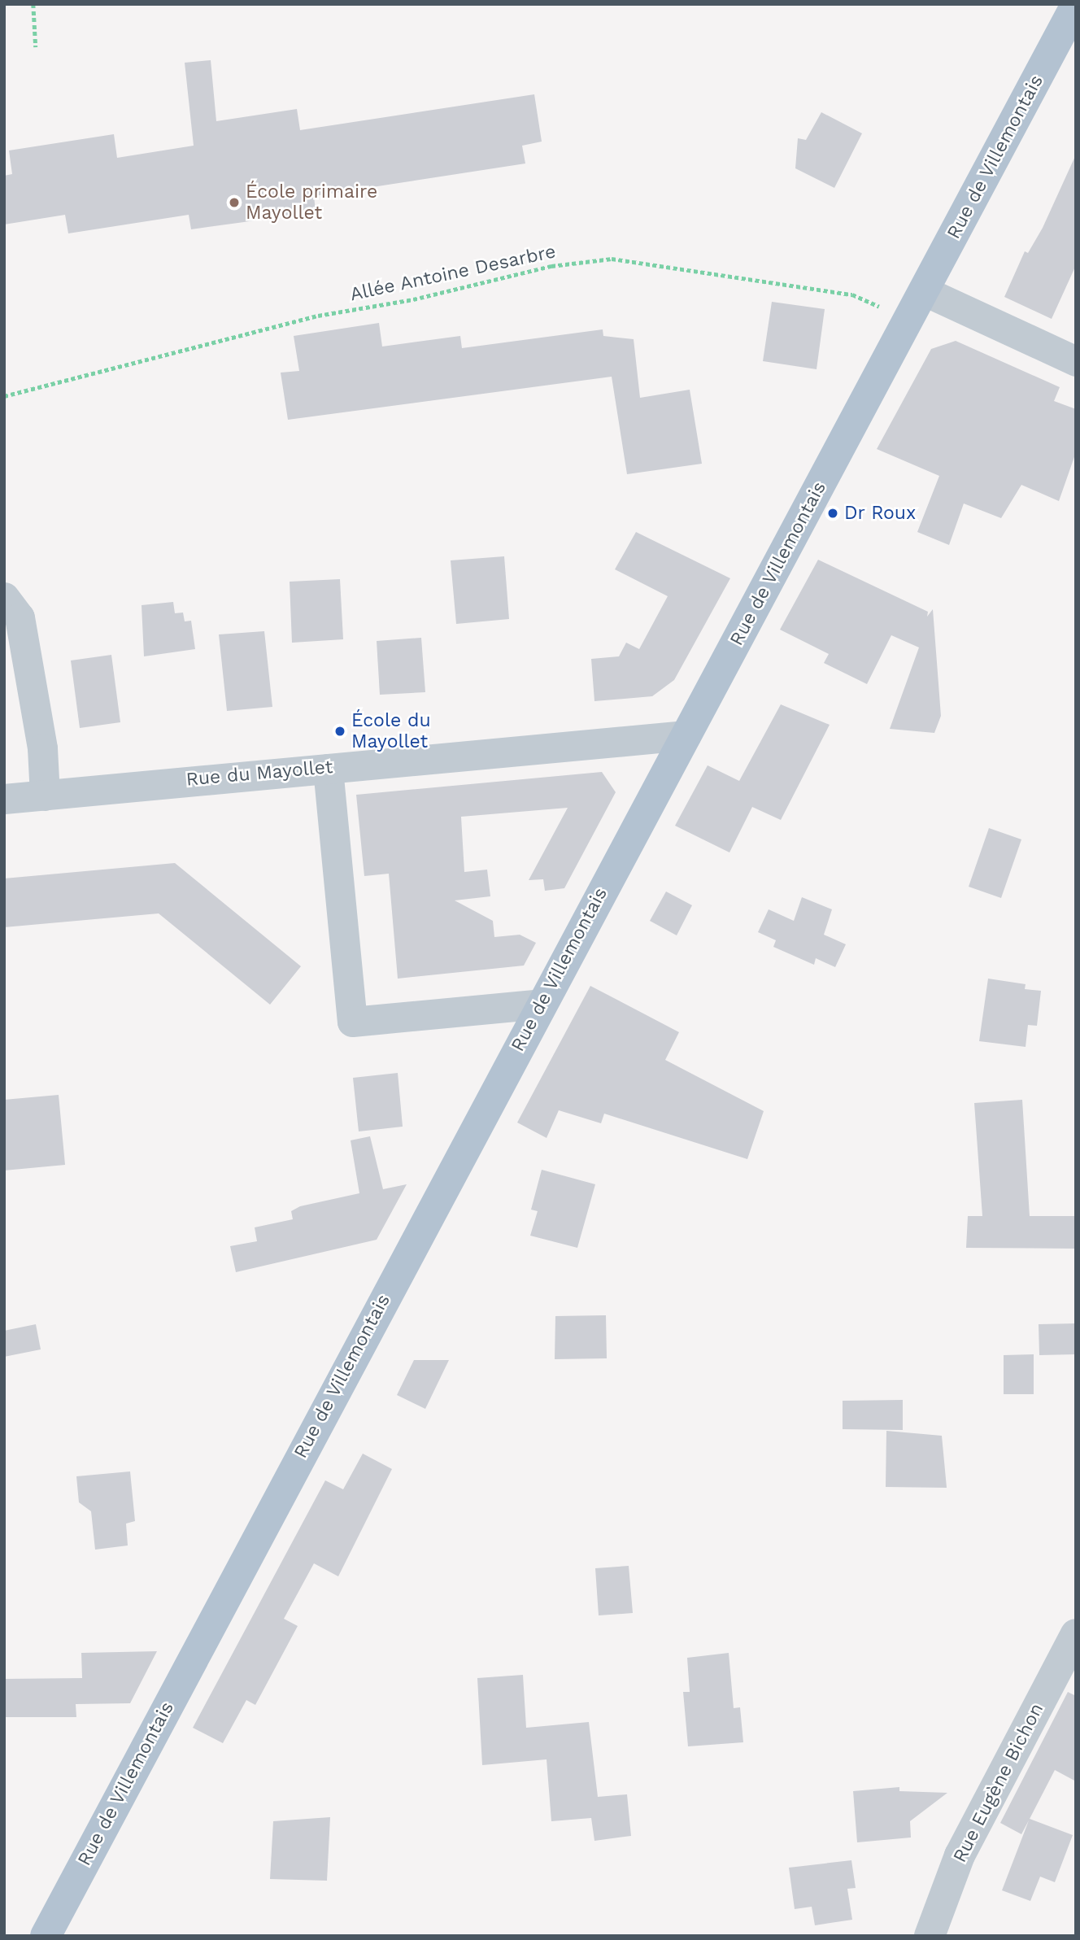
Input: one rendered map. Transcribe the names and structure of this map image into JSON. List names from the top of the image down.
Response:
{
  "streets": {
    "main road": ["Rue de Villemontais"],
    "street": ["Rue du Mayollet", "Rue Eugène Bichon"],
    "path": ["Allée Antoine Desarbre"]
  },
  "crossings": [
    ["Rue de Villemontais", "Allée Antoine Desarbre"],
    ["Rue de Villemontais", "Rue du Mayollet"]
  ],
  "places": ["École primaire Mayollet", "Dr Roux", "École du Mayollet"]
}
